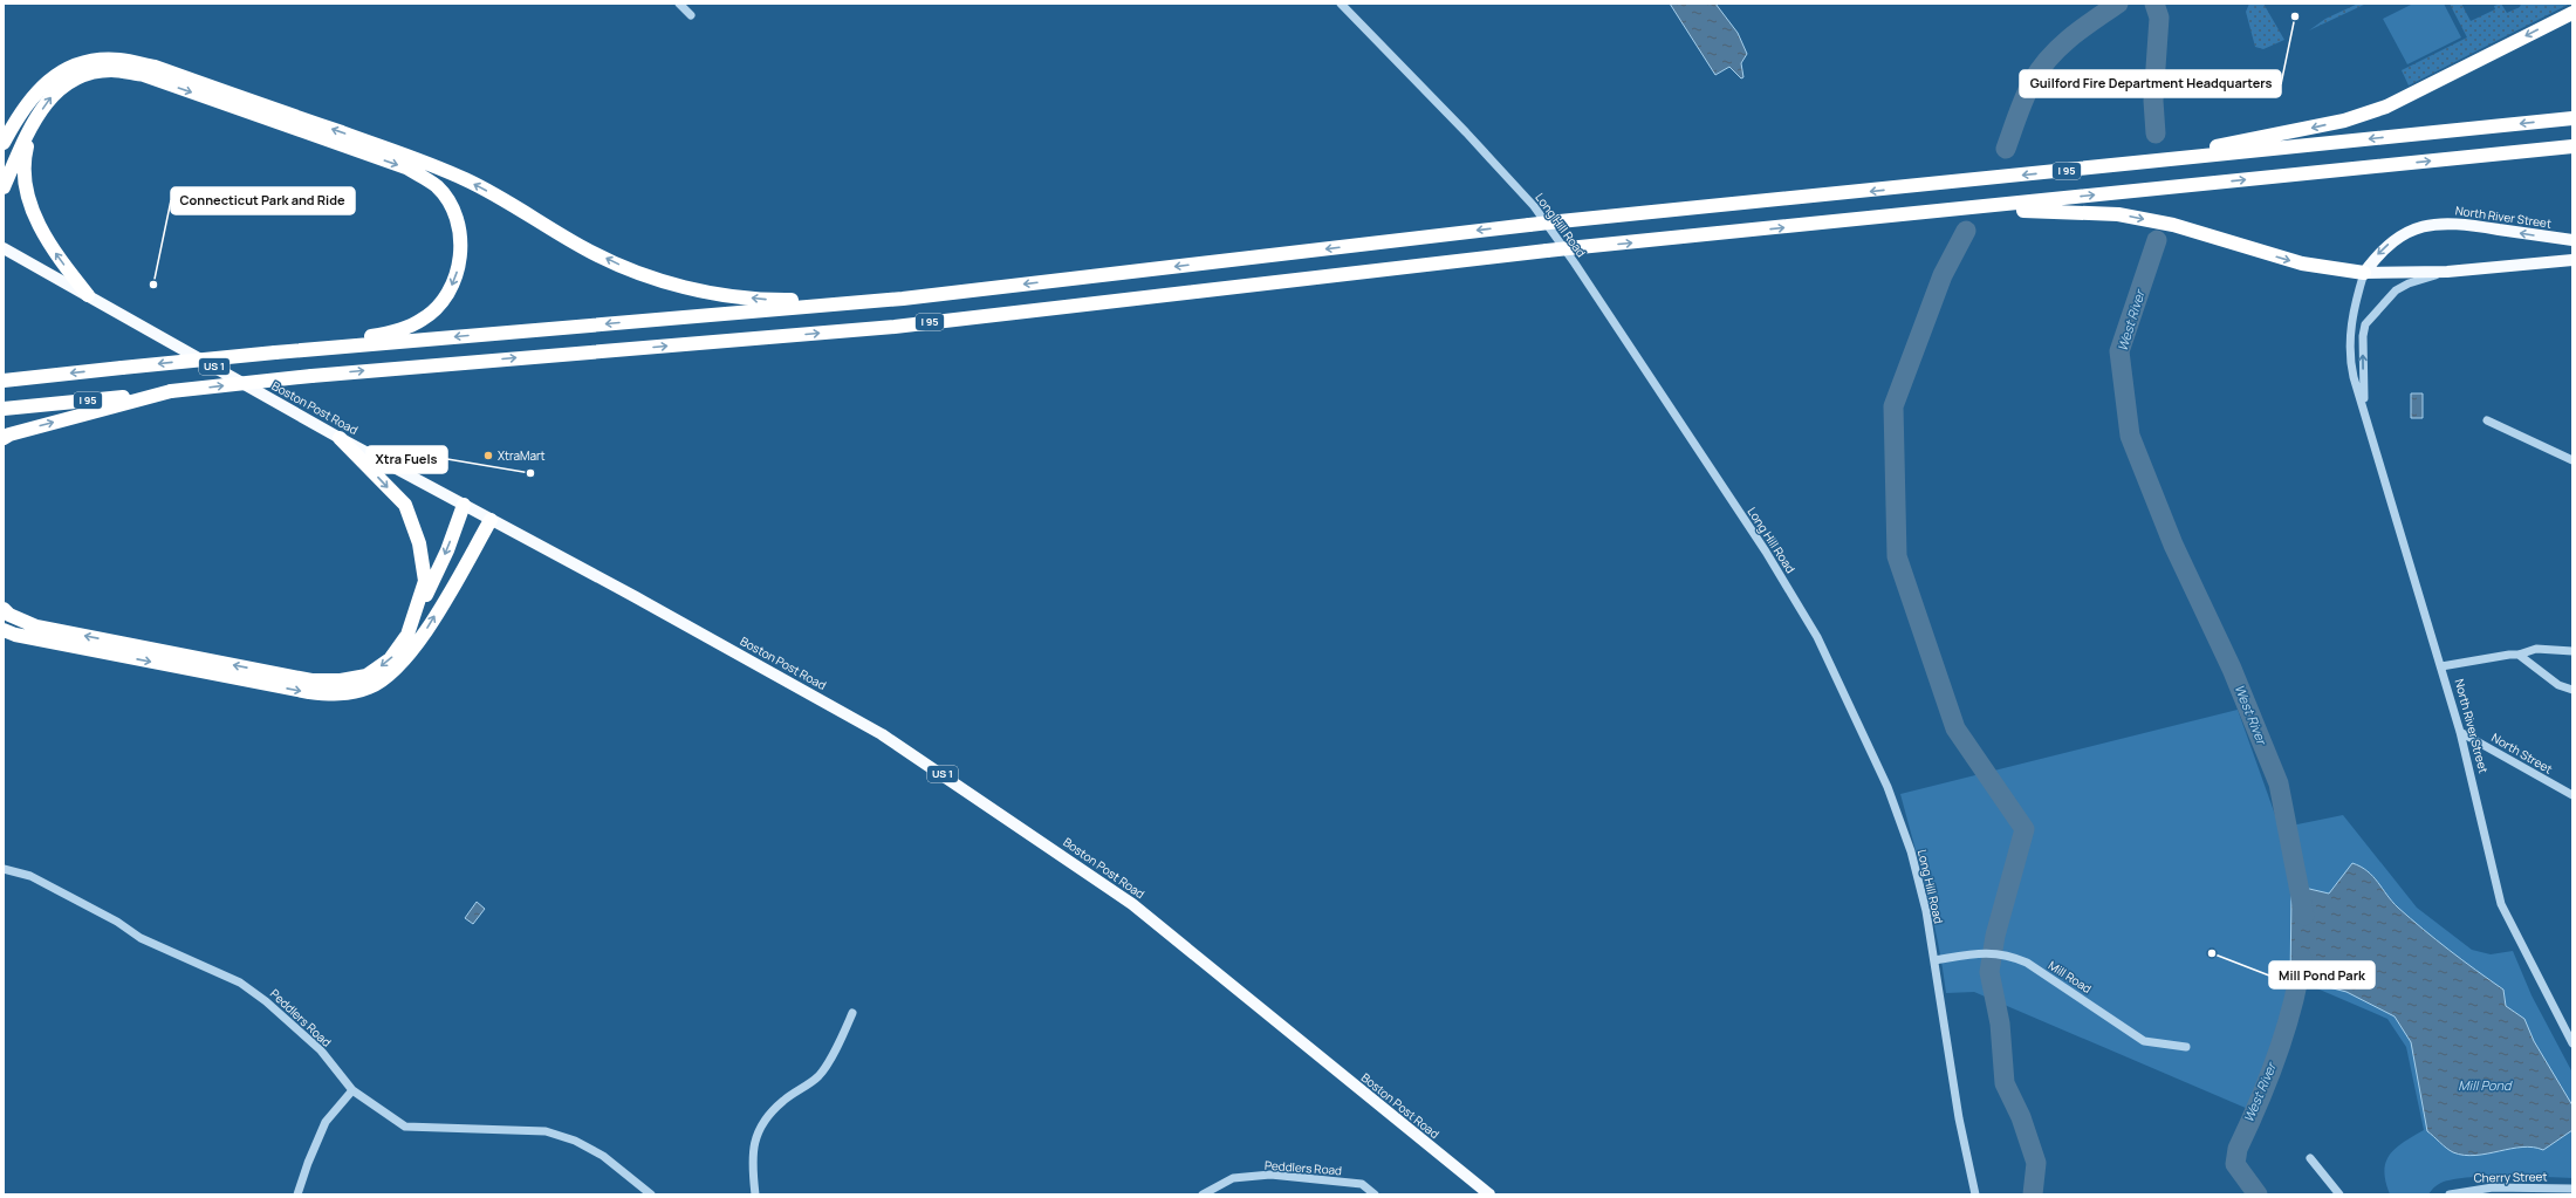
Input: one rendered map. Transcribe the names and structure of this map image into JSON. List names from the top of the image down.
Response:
{
  "streets": {
    "highway": ["I 95"],
    "main road": ["North River Street", "US 1", "Boston Post Road"],
    "street": [
      "Long Hill Road",
      "North Street",
      "Mill Road",
      "Peddlers Road",
      "Cherry Street"
    ]
  },
  "crossings": [
    ["North River Street", "North Street"],
    ["Long Hill Road", "Mill Road"]
  ],
  "water": ["West River", "Mill Pond"],
  "places": [
    "Guilford Fire Department Headquarters",
    "Connecticut Park and Ride",
    "XtraMart",
    "Xtra Fuels",
    "Mill Pond Park"
  ]
}
